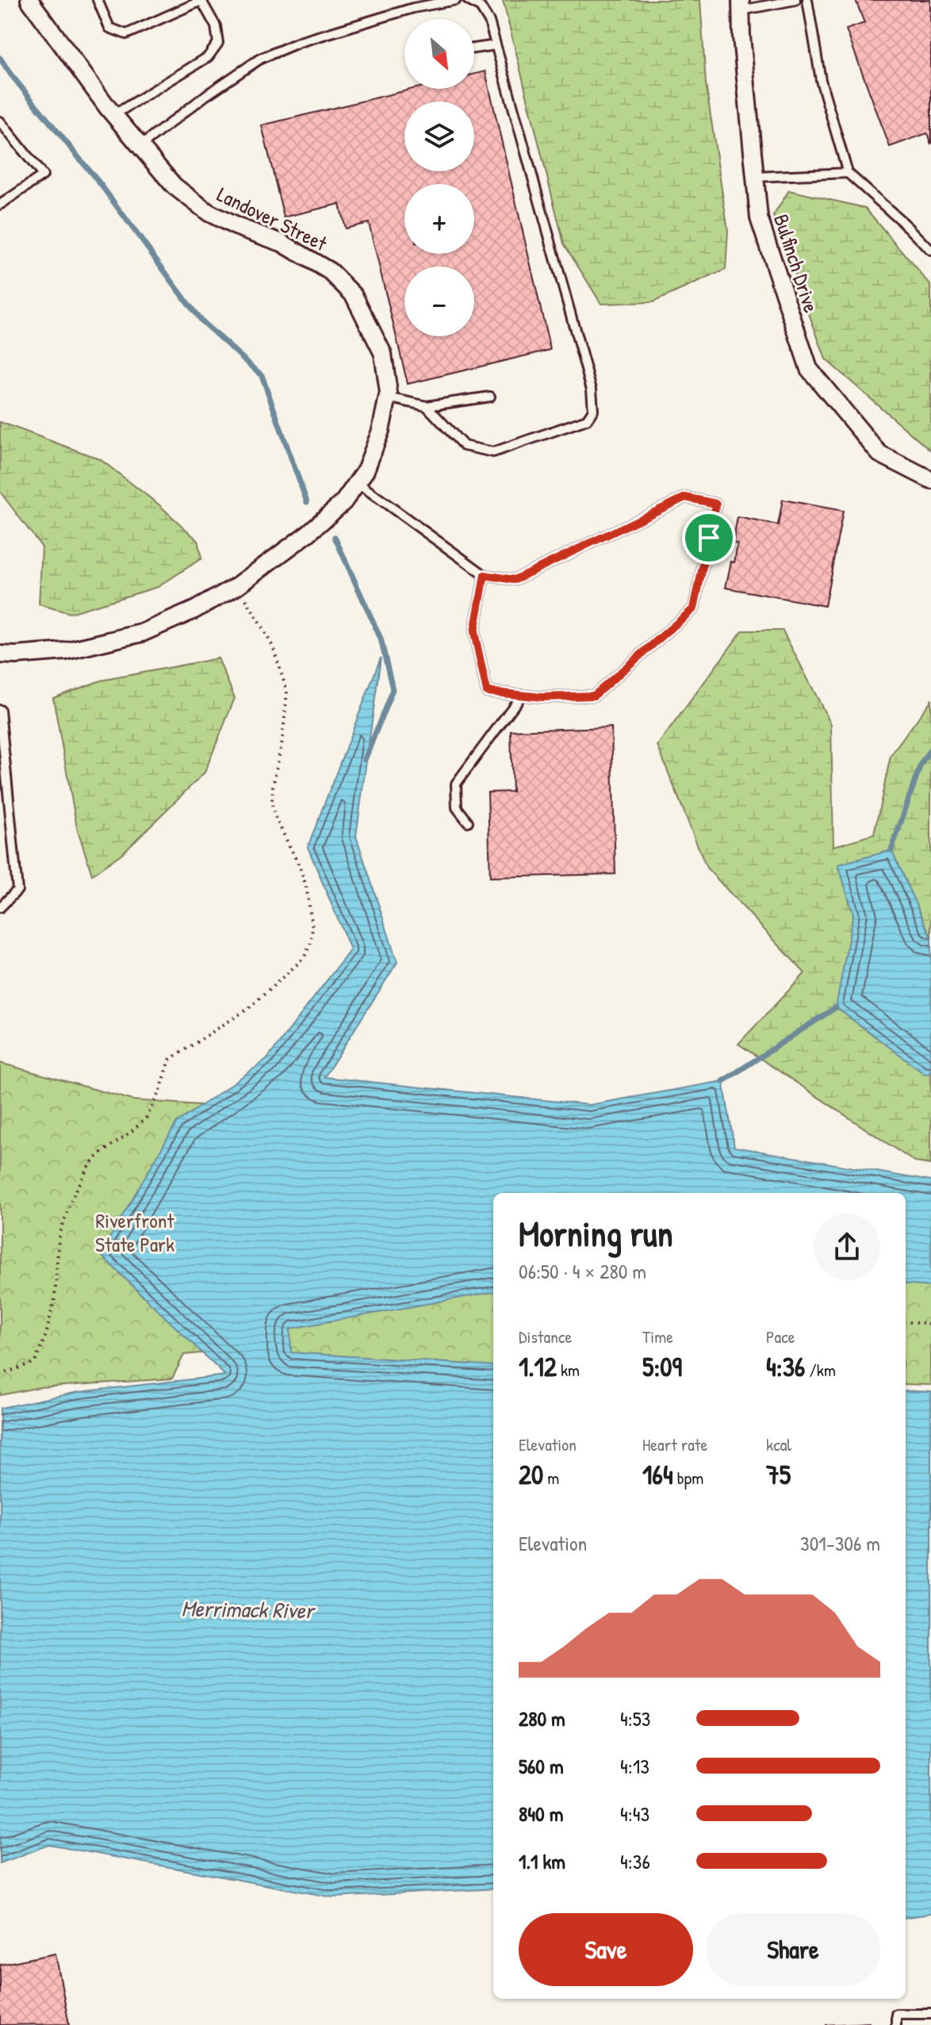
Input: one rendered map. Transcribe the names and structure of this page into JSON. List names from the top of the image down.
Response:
{
  "streets": {
    "street": ["Landover Street", "Bulfinch Drive"]
  },
  "water": ["Merrimack River"],
  "parks": ["Riverfront State Park"],
  "north": "bottom right",
  "page": {
    "map_buttons": ["+", "−"],
    "heading": ["Morning run", "06:50 · 4 × 280 m"],
    "stats": [
      ["Distance", "1.12 km"],
      ["Time", "5:09"],
      ["Pace", "4:36 /km"],
      ["Elevation", "20 m"],
      ["Heart rate", "164 bpm"],
      ["kcal", "75"]
    ],
    "chart": ["Elevation", "301–306 m"],
    "list": [
      {
        "name": "280 m",
        "note": "4:53"
      },
      {
        "name": "560 m",
        "note": "4:13"
      },
      {
        "name": "840 m",
        "note": "4:43"
      },
      {
        "name": "1.1 km",
        "note": "4:36"
      }
    ],
    "buttons": ["Save", "Share"]
  }
}
